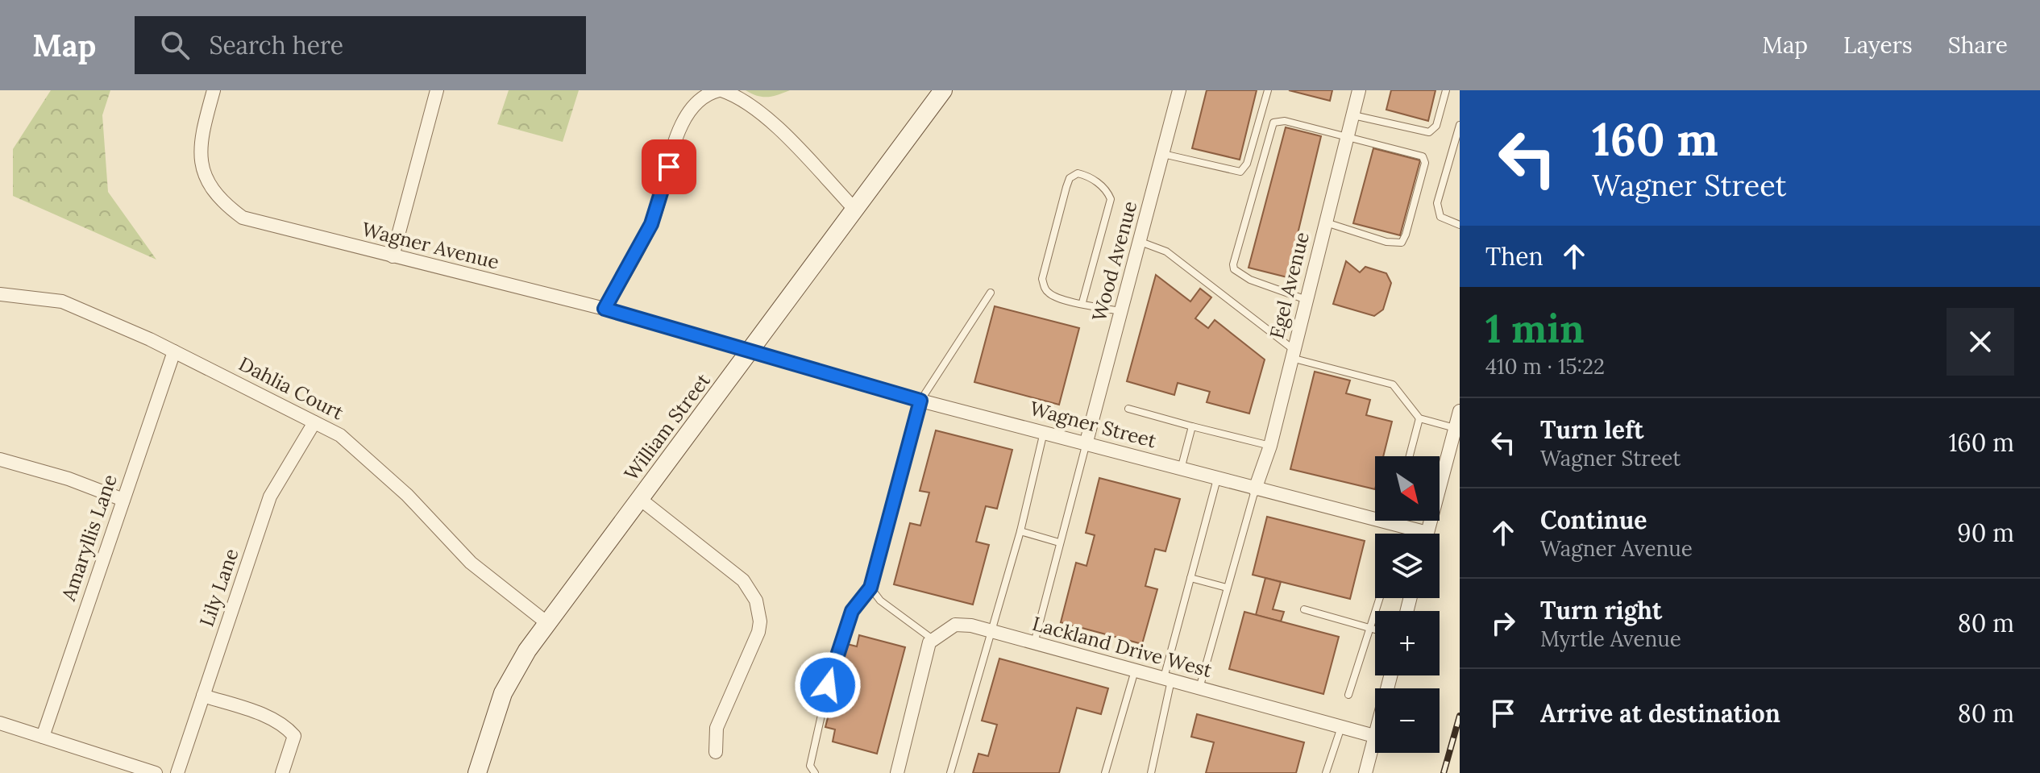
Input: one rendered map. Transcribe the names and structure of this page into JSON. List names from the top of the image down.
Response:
{
  "streets": {
    "main road": ["William Street"],
    "street": [
      "Wagner Avenue",
      "Wood Avenue",
      "Egel Avenue",
      "Dahlia Court",
      "Wagner Street",
      "Amaryllis Lane",
      "Lily Lane",
      "Lackland Drive West"
    ]
  },
  "crossings": [
    ["Wagner Avenue", "Wagner Street"],
    ["Wagner Avenue", "William Street"],
    ["Wood Avenue", "Wagner Street"],
    ["Egel Avenue", "Wagner Street"],
    ["Dahlia Court", "William Street"],
    ["Dahlia Court", "Amaryllis Lane"],
    ["Dahlia Court", "Lily Lane"],
    ["Wagner Street", "William Street"]
  ],
  "north": "bottom right",
  "page": {
    "header": "Map",
    "search": "Search here",
    "nav": ["Map", "Layers", "Share"],
    "turn": ["160 m", "Wagner Street"],
    "then": "Then",
    "heading": ["1 min", "410 m · 15:22"],
    "list": [
      {
        "name": "Turn left",
        "note": "Wagner Street",
        "value": "160 m"
      },
      {
        "name": "Continue",
        "note": "Wagner Avenue",
        "value": "90 m"
      },
      {
        "name": "Turn right",
        "note": "Myrtle Avenue",
        "value": "80 m"
      },
      {
        "name": "Arrive at destination",
        "value": "80 m"
      }
    ],
    "map_buttons": ["+", "−"]
  }
}
